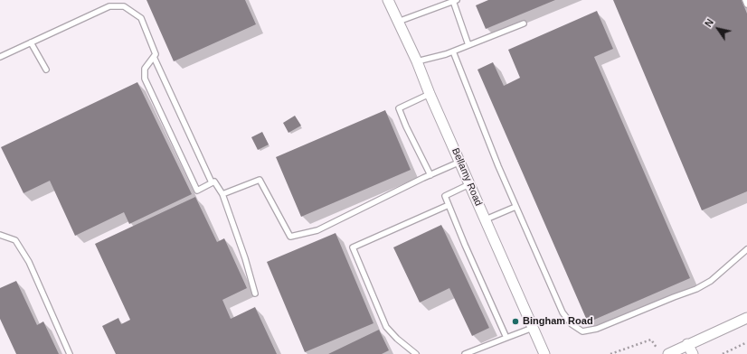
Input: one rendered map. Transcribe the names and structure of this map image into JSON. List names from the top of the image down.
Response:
{
  "streets": {
    "street": ["Bellamy Road"]
  },
  "places": ["Bingham Road"],
  "north": "top left"
}
